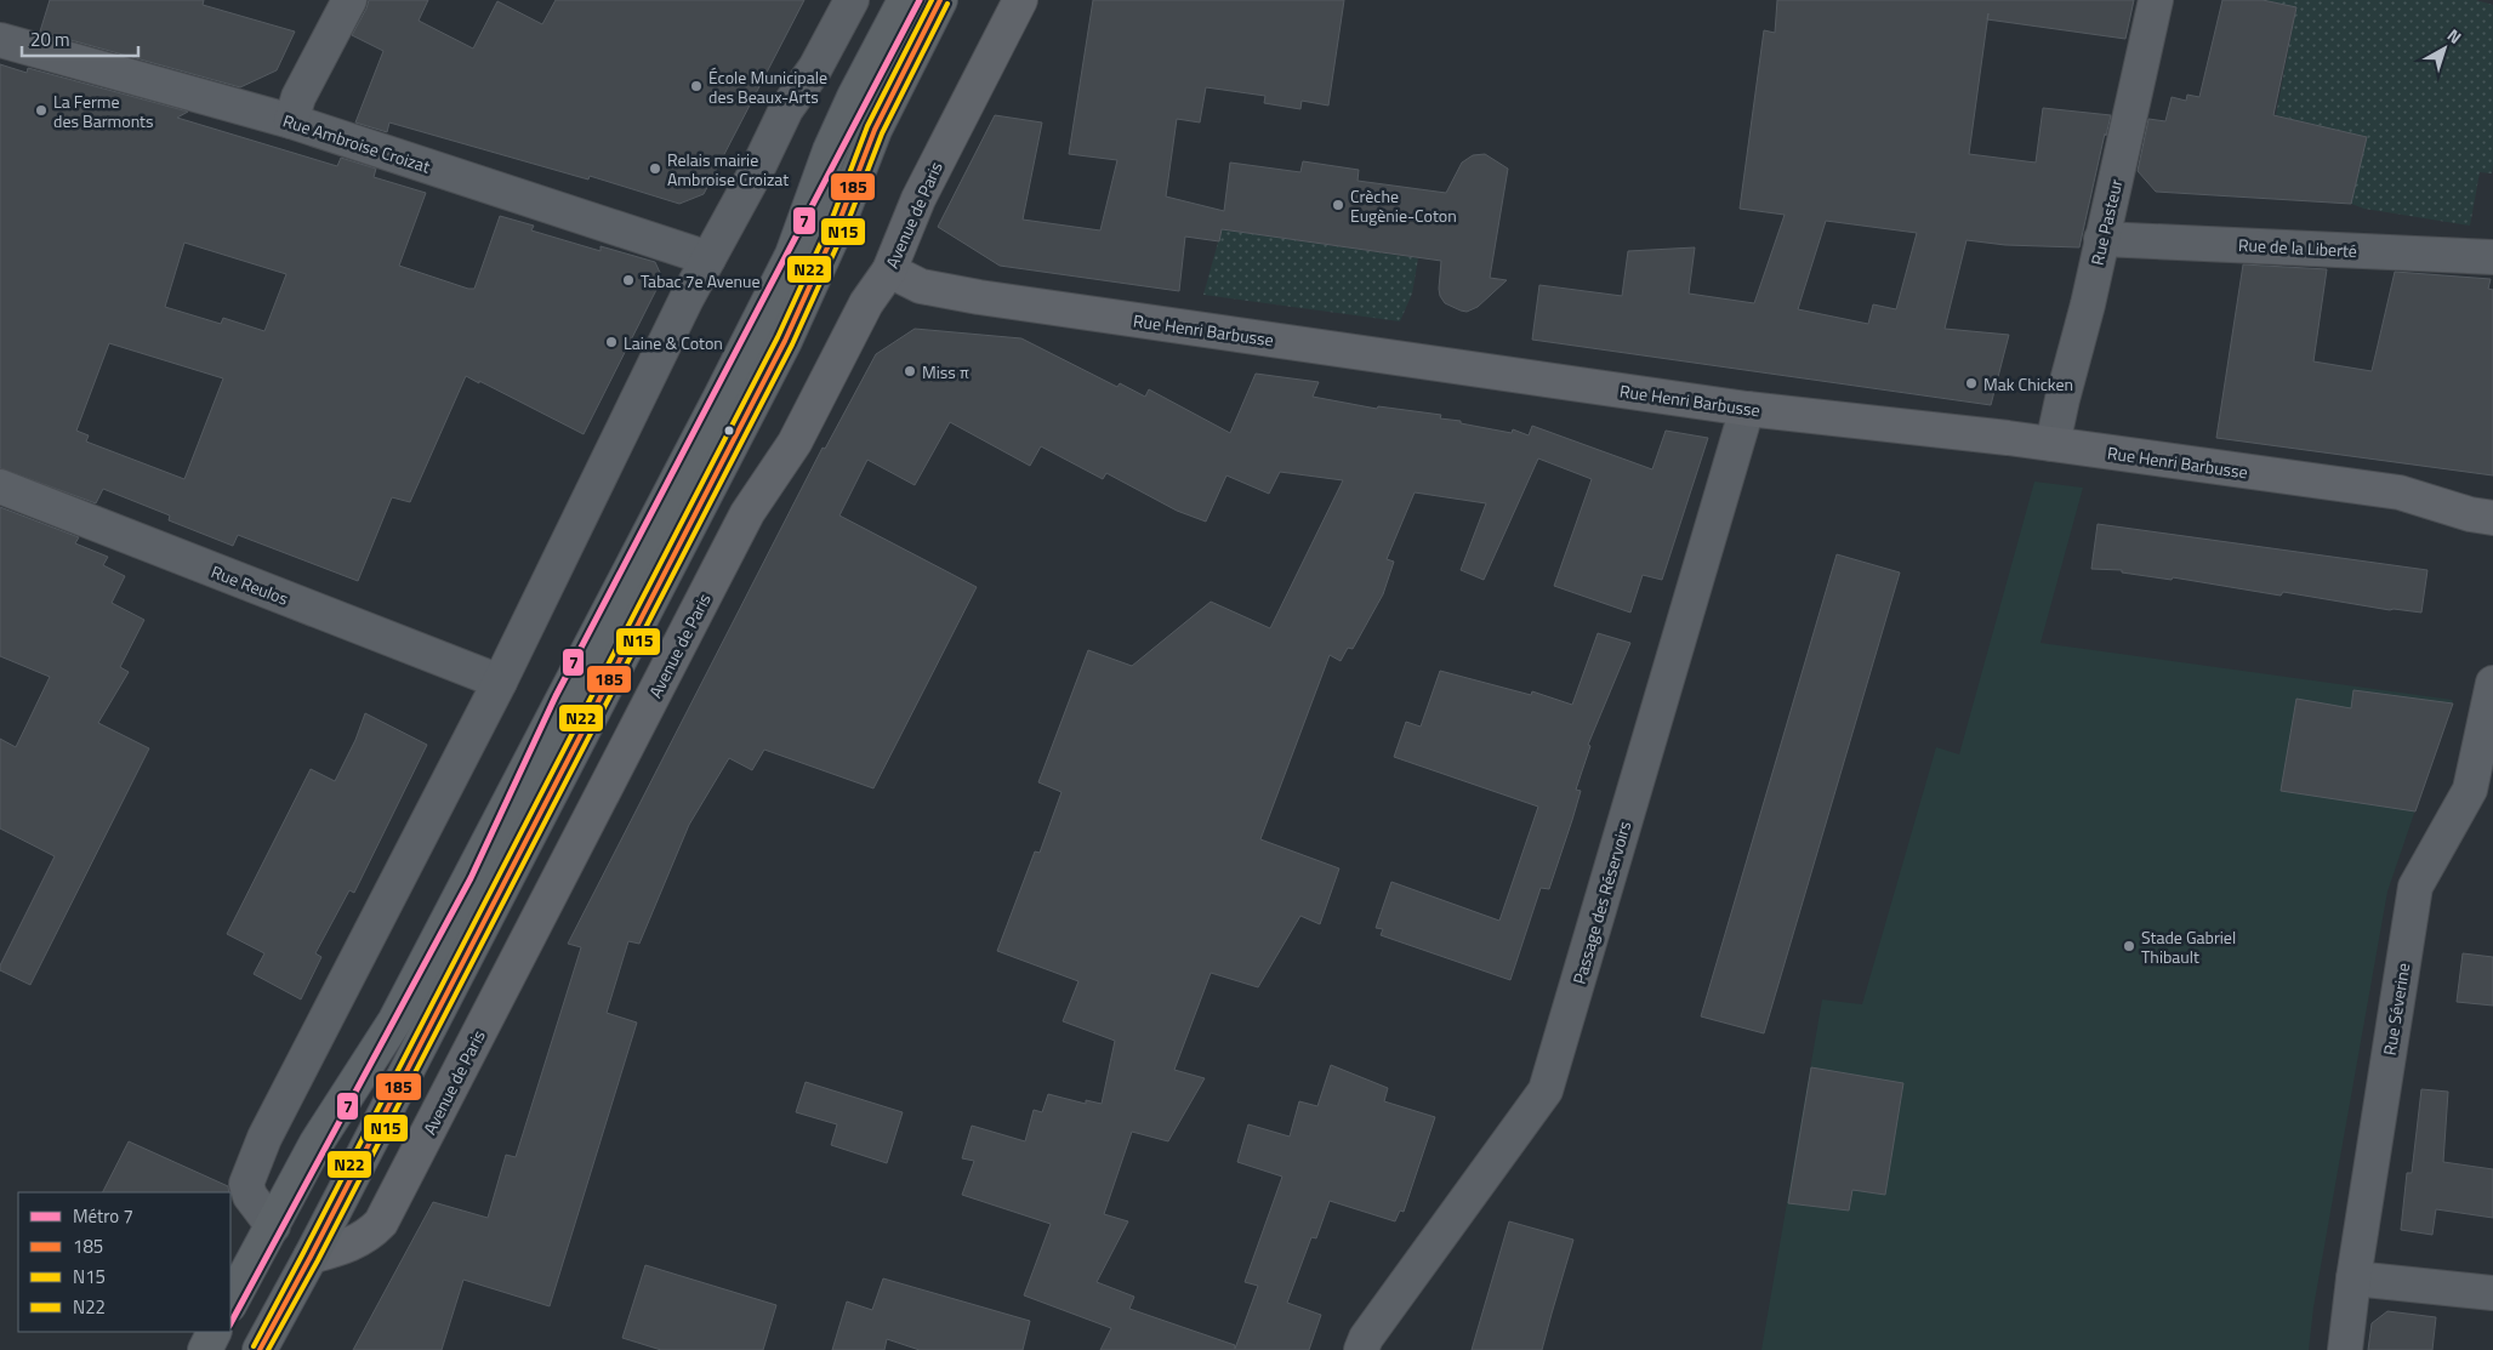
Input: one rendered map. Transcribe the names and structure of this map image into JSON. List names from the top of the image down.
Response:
{
  "streets": {
    "main road": ["Avenue de Paris", "Rue Henri Barbusse"],
    "street": [
      "Rue Ambroise Croizat",
      "Rue Pasteur",
      "Rue de la Liberté",
      "Rue Reulos",
      "Passage des Réservoirs",
      "Rue Séverine"
    ]
  },
  "crossings": [
    ["Avenue de Paris", "Rue Henri Barbusse"],
    ["Rue Pasteur", "Rue de la Liberté"],
    ["Rue Pasteur", "Rue Henri Barbusse"],
    ["Rue Henri Barbusse", "Passage des Réservoirs"]
  ],
  "places": [
    "École Municipale des Beaux-Arts",
    "La Ferme des Barmonts",
    "Relais mairie Ambroise Croizat",
    "Crèche Eugènie-Coton",
    "Tabac 7e Avenue",
    "Laine & Coton",
    "Miss π",
    "Mak Chicken",
    "Stade Gabriel Thibault"
  ],
  "lines": [
    "metro line 7",
    "transit line 185",
    "transit line N22",
    "transit line N15"
  ],
  "legend": [
    "Métro 7",
    "185",
    "N15",
    "N22"
  ],
  "scale_bar": "20 m",
  "north": "top right"
}
